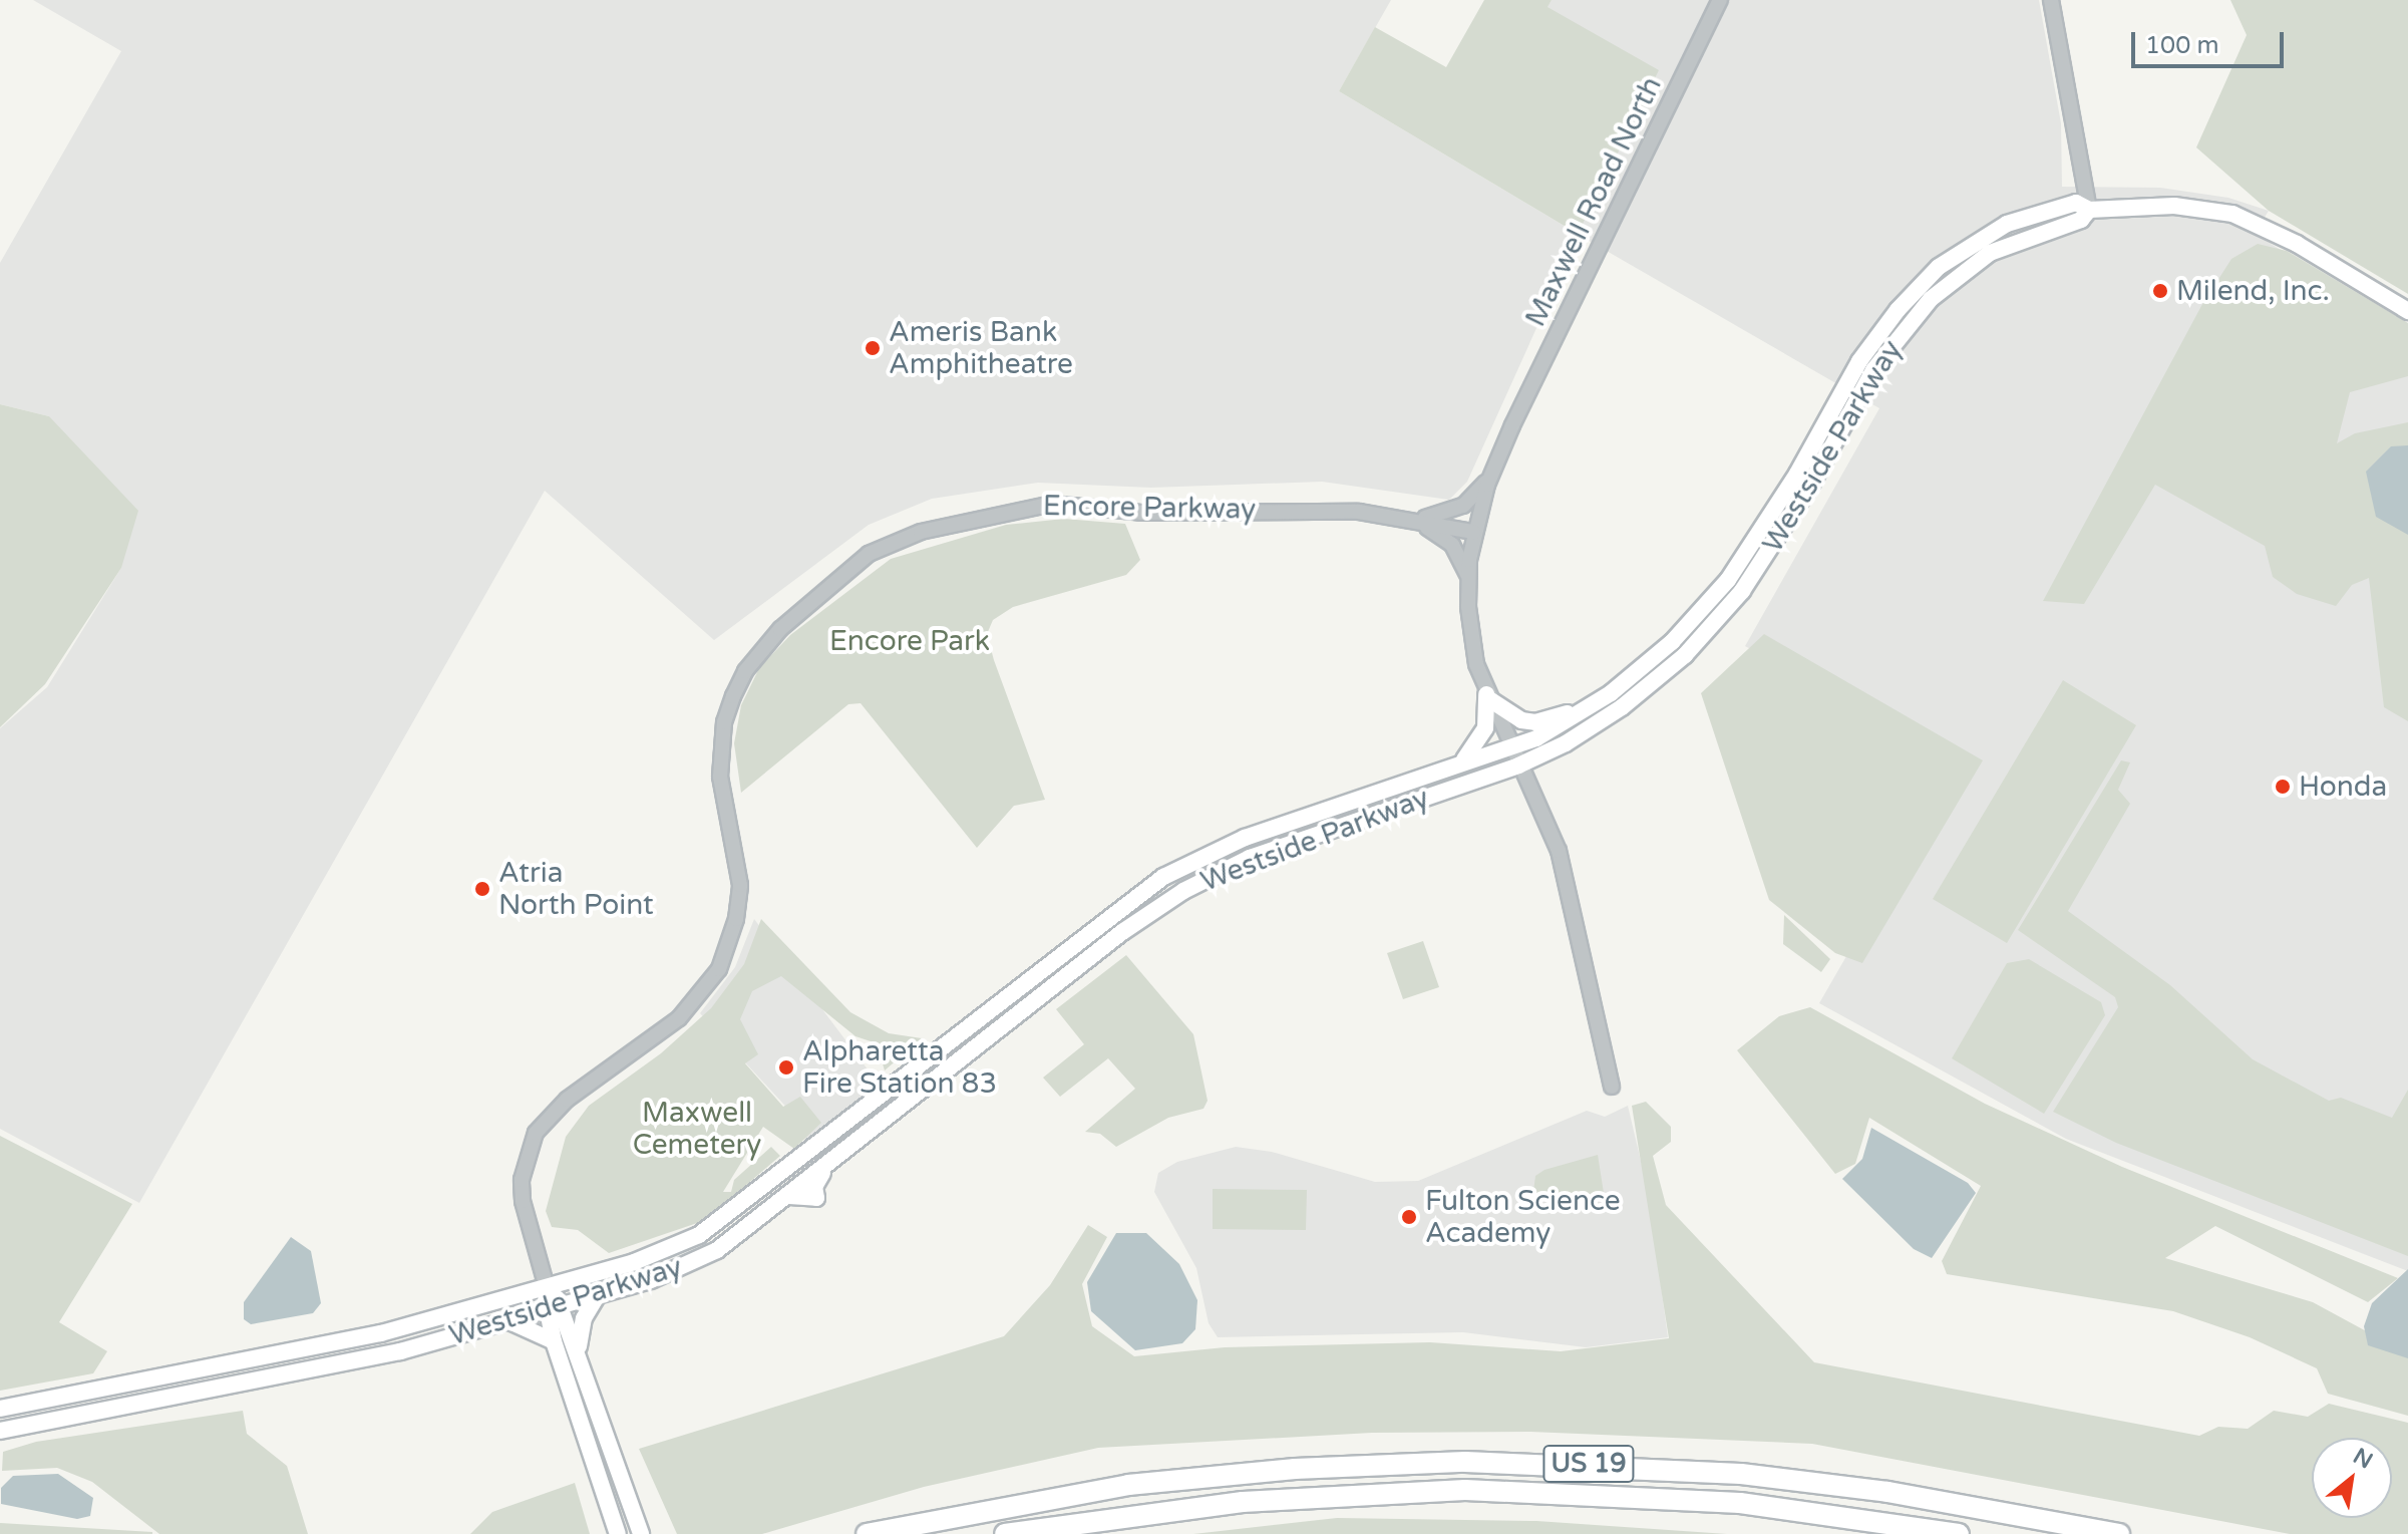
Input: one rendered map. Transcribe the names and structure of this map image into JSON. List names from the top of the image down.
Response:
{
  "streets": {
    "highway": ["US 19"],
    "main road": ["Westside Parkway", "Encore Parkway"],
    "street": ["Maxwell Road North"]
  },
  "crossings": [
    ["Westside Parkway", "Encore Parkway"]
  ],
  "parks": ["Encore Park", "Maxwell Cemetery"],
  "places": [
    "Milend, Inc.",
    "Ameris Bank Amphitheatre",
    "Honda",
    "Atria North Point",
    "Alpharetta Fire Station 83",
    "Fulton Science Academy"
  ],
  "scale_bar": "100 m",
  "north": "top right"
}
